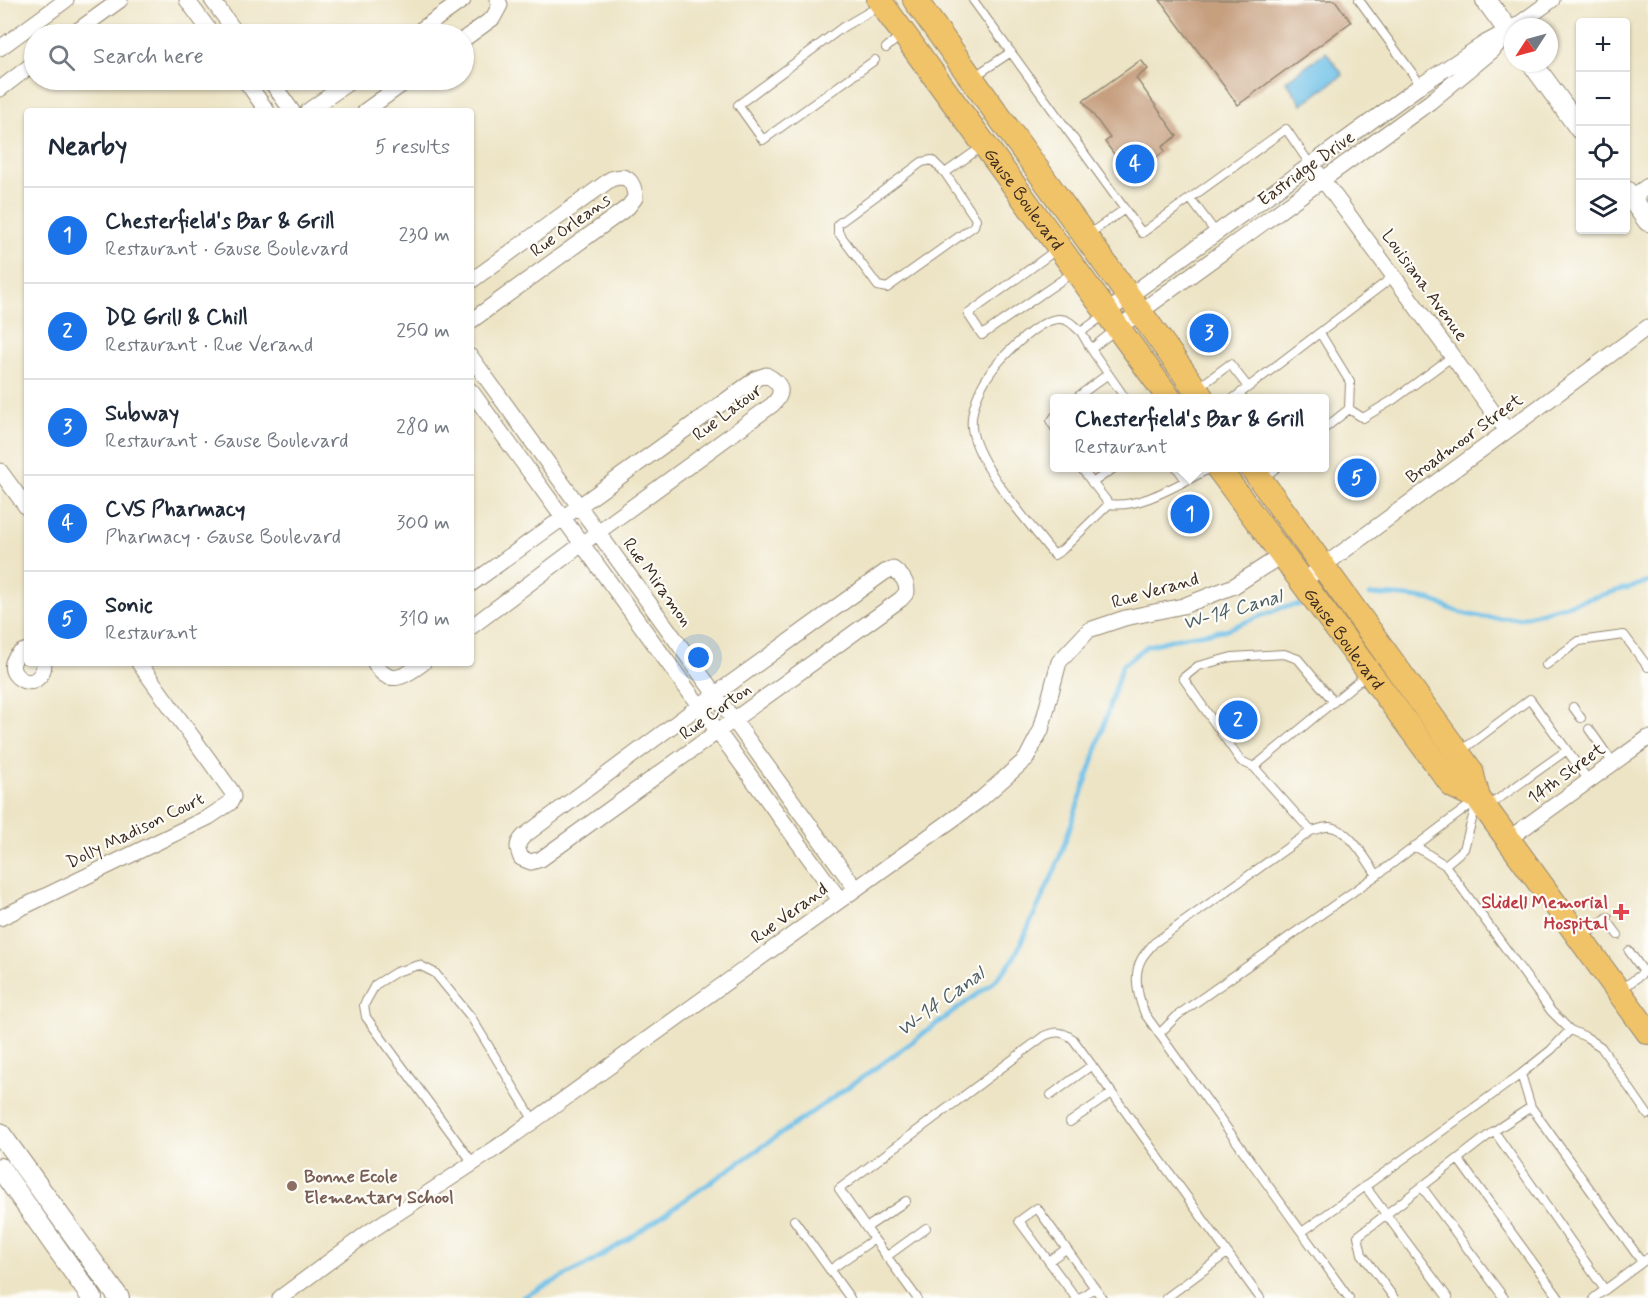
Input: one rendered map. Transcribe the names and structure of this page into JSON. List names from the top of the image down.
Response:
{
  "streets": {
    "main road": ["Gause Boulevard"],
    "street": [
      "Eastridge Drive",
      "Rue Orleans",
      "Louisiana Avenue",
      "Rue Latour",
      "Broadmoor Street",
      "Rue Miramon",
      "Rue Verand",
      "Rue Corton",
      "14th Street",
      "Dolly Madison Court"
    ]
  },
  "crossings": [
    ["Eastridge Drive", "Gause Boulevard"],
    ["Eastridge Drive", "Louisiana Avenue"],
    ["Gause Boulevard", "Broadmoor Street"],
    ["Gause Boulevard", "Rue Verand"],
    ["Gause Boulevard", "14th Street"],
    ["Louisiana Avenue", "Broadmoor Street"],
    ["Rue Latour", "Rue Miramon"],
    ["Rue Miramon", "Rue Verand"],
    ["Rue Miramon", "Rue Corton"]
  ],
  "water": ["W-14 Canal"],
  "places": {
    "health": ["Slidell Memorial Hospital"],
    "other": ["Bonne Ecole Elementary School"]
  },
  "north": "bottom left",
  "page": {
    "map_buttons": ["+", "−"],
    "search": "Search here",
    "heading": ["Nearby", "5 results"],
    "pins": [
      "4",
      "3",
      "5",
      "1",
      "2"
    ],
    "list": [
      {
        "mark": "1",
        "name": "Chesterfield's Bar & Grill",
        "note": "Restaurant · Gause Boulevard",
        "value": "230 m"
      },
      {
        "mark": "2",
        "name": "DQ Grill & Chill",
        "note": "Restaurant · Rue Verand",
        "value": "250 m"
      },
      {
        "mark": "3",
        "name": "Subway",
        "note": "Restaurant · Gause Boulevard",
        "value": "280 m"
      },
      {
        "mark": "4",
        "name": "CVS Pharmacy",
        "note": "Pharmacy · Gause Boulevard",
        "value": "300 m"
      },
      {
        "mark": "5",
        "name": "Sonic",
        "note": "Restaurant",
        "value": "310 m"
      }
    ],
    "popup": ["Chesterfield's Bar & Grill", "Restaurant"]
  }
}
